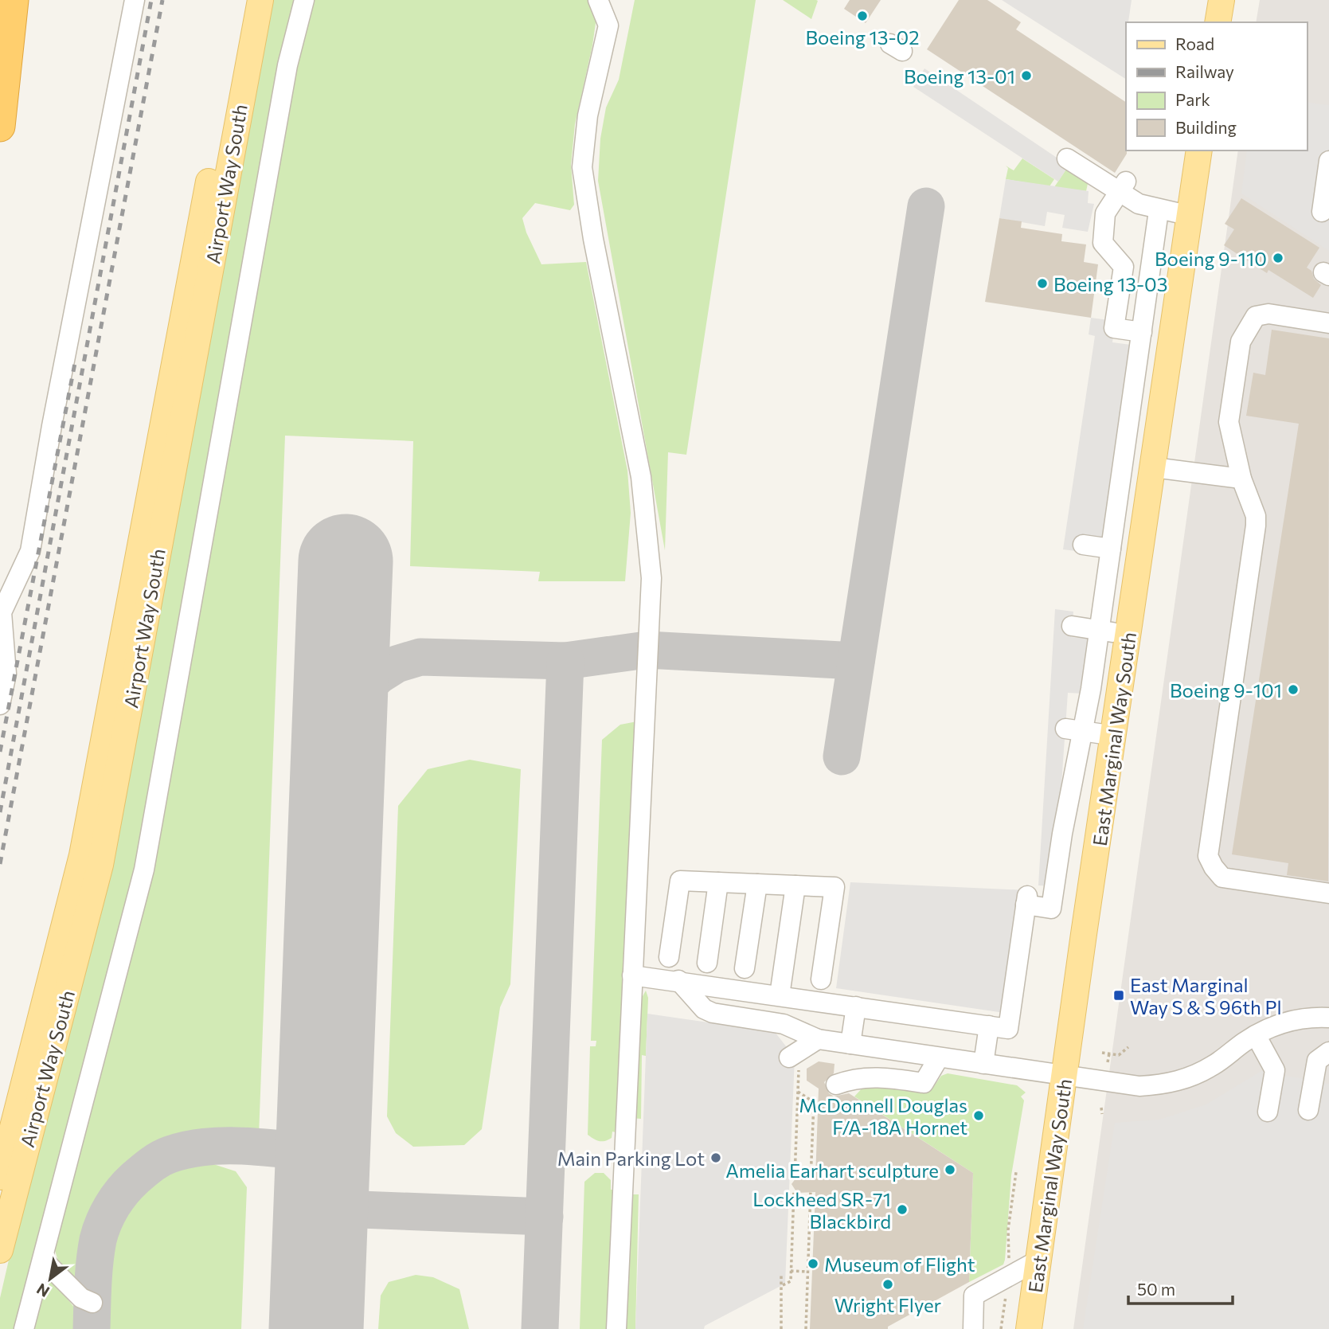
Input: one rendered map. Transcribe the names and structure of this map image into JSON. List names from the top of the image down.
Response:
{
  "streets": {
    "main road": ["Airport Way South", "East Marginal Way South"]
  },
  "places": {
    "other": [
      "Boeing 13-02",
      "Boeing 13-01",
      "Boeing 9-110",
      "Boeing 13-03",
      "Boeing 9-101",
      "McDonnell Douglas F/A-18A Hornet",
      "Main Parking Lot",
      "Amelia Earhart sculpture",
      "Lockheed SR-71 Blackbird",
      "Museum of Flight",
      "Wright Flyer"
    ],
    "transit": ["East Marginal Way S & S 96th Pl"]
  },
  "legend": [
    "Road",
    "Railway",
    "Park",
    "Building"
  ],
  "scale_bar": "50 m",
  "north": "bottom left"
}
